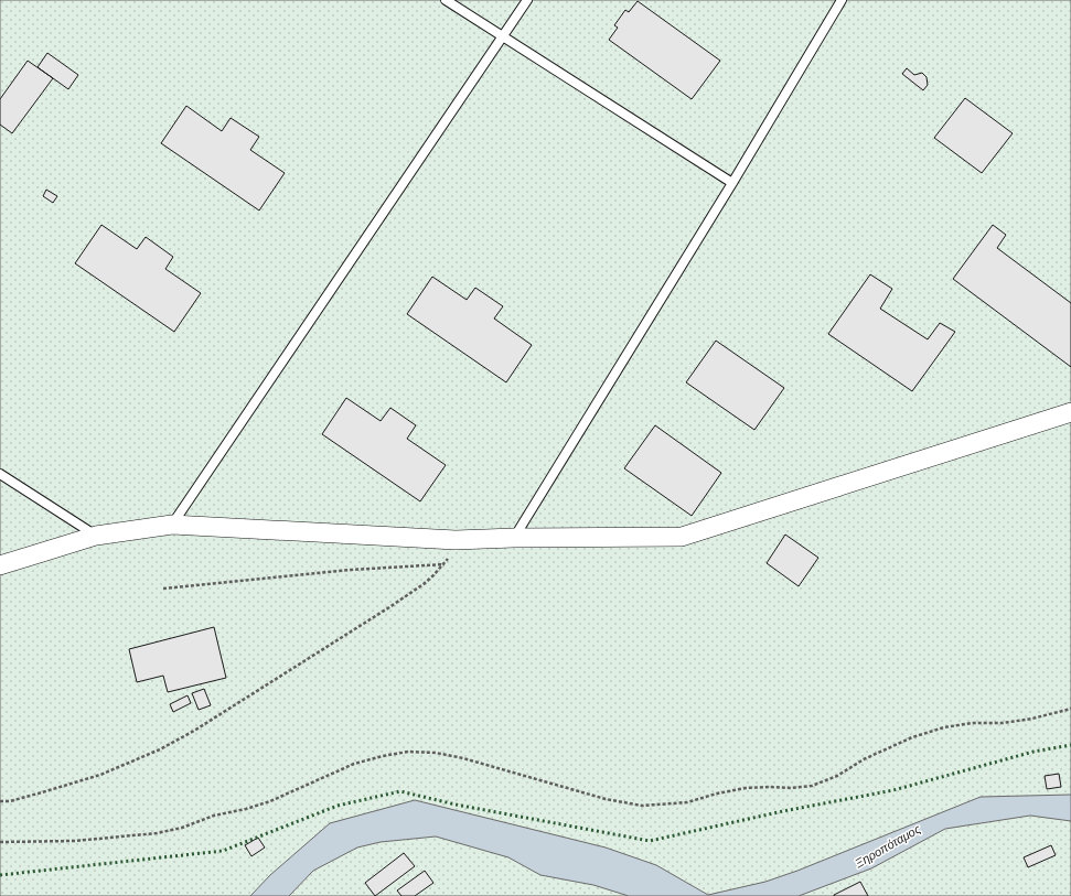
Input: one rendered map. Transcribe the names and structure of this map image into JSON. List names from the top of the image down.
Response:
{
  "water": ["Ξηροπόταμος"]
}
